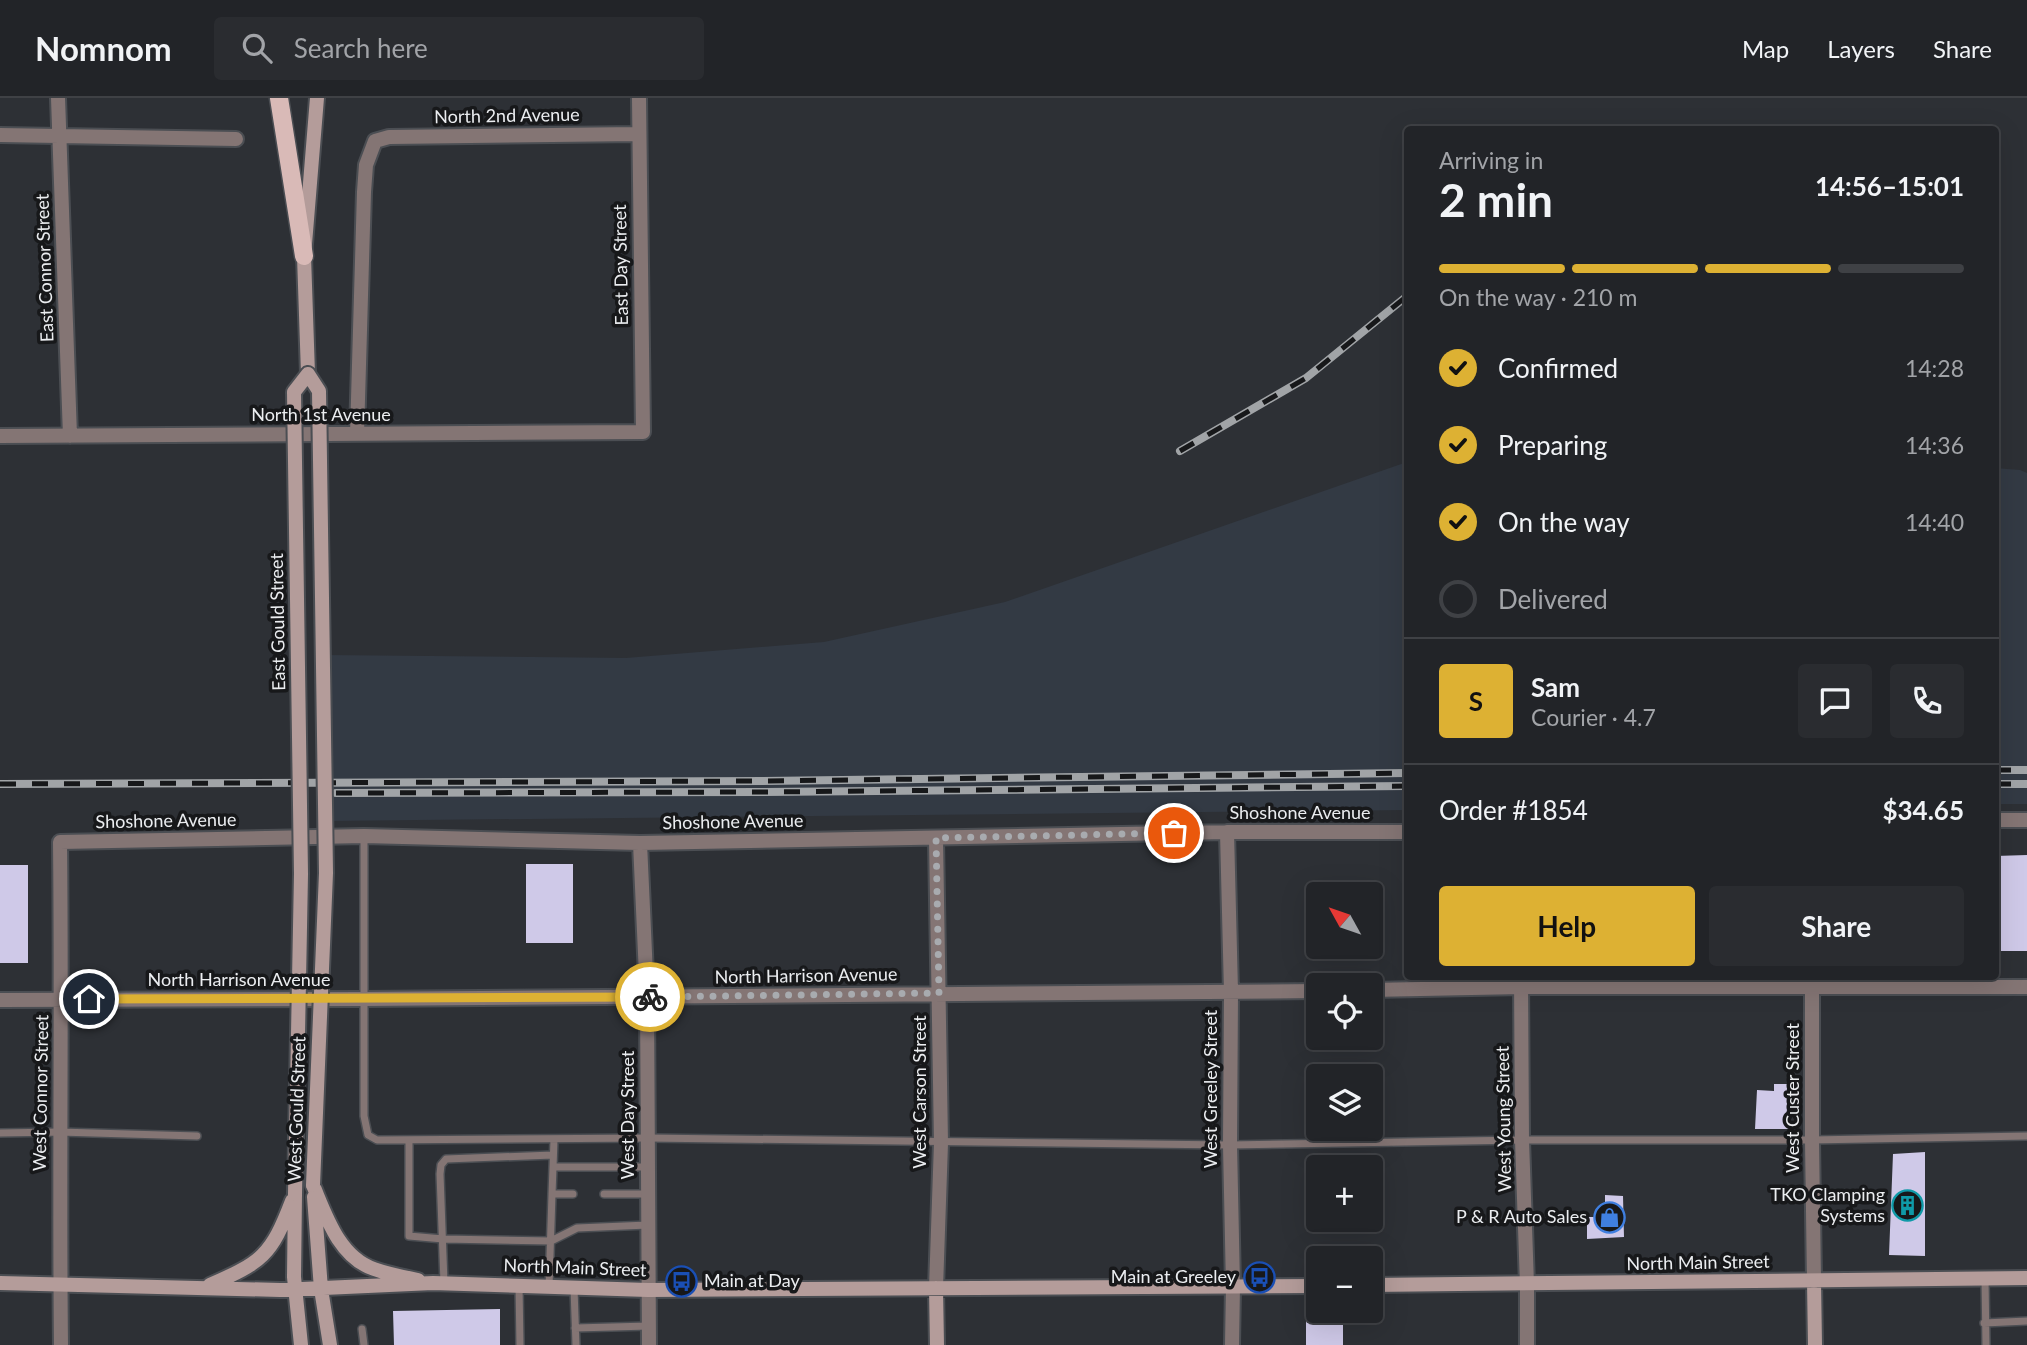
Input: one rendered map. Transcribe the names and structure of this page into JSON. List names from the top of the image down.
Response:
{
  "streets": {
    "main road": [
      "East Gould Street",
      "West Carson Street",
      "West Custer Street",
      "West Gould Street",
      "North Main Street"
    ],
    "street": [
      "North 2nd Avenue",
      "East Day Street",
      "East Connor Street",
      "North 1st Avenue",
      "Shoshone Avenue",
      "North Harrison Avenue",
      "West Greeley Street",
      "West Connor Street",
      "West Day Street",
      "West Young Street"
    ]
  },
  "crossings": [
    ["North 2nd Avenue", "East Day Street"],
    ["North 2nd Avenue", "North 1st Avenue"],
    ["East Day Street", "North 1st Avenue"],
    ["East Connor Street", "North 1st Avenue"],
    ["East Gould Street", "West Gould Street"],
    ["Shoshone Avenue", "West Greeley Street"],
    ["Shoshone Avenue", "West Carson Street"],
    ["Shoshone Avenue", "West Connor Street"],
    ["Shoshone Avenue", "West Day Street"],
    ["North Harrison Avenue", "West Greeley Street"],
    ["North Harrison Avenue", "West Carson Street"],
    ["North Harrison Avenue", "West Connor Street"],
    ["North Harrison Avenue", "West Day Street"],
    ["West Greeley Street", "North Main Street"],
    ["West Carson Street", "North Main Street"],
    ["West Connor Street", "North Main Street"],
    ["West Custer Street", "North Main Street"],
    ["West Gould Street", "North Main Street"],
    ["West Day Street", "North Main Street"],
    ["West Young Street", "North Main Street"]
  ],
  "places": {
    "building": ["TKO Clamping Systems"],
    "shop": ["P & R Auto Sales"],
    "bus stop": ["Main at Greeley", "Main at Day"]
  },
  "north": "top left",
  "page": {
    "header": "Nomnom",
    "search": "Search here",
    "nav": ["Map", "Layers", "Share"],
    "heading": ["2 min", "Arriving in", "14:56–15:01"],
    "panel": [
      "Sam",
      "Courier · 4.7",
      "Order #1854",
      "$34.65"
    ],
    "bar": "On the way · 210 m",
    "list": [
      ["Confirmed", "14:28"],
      ["Preparing", "14:36"],
      ["On the way", "14:40"],
      "Delivered"
    ],
    "round": "S",
    "buttons": ["Help", "Share"],
    "map_buttons": ["+", "−"]
  }
}
